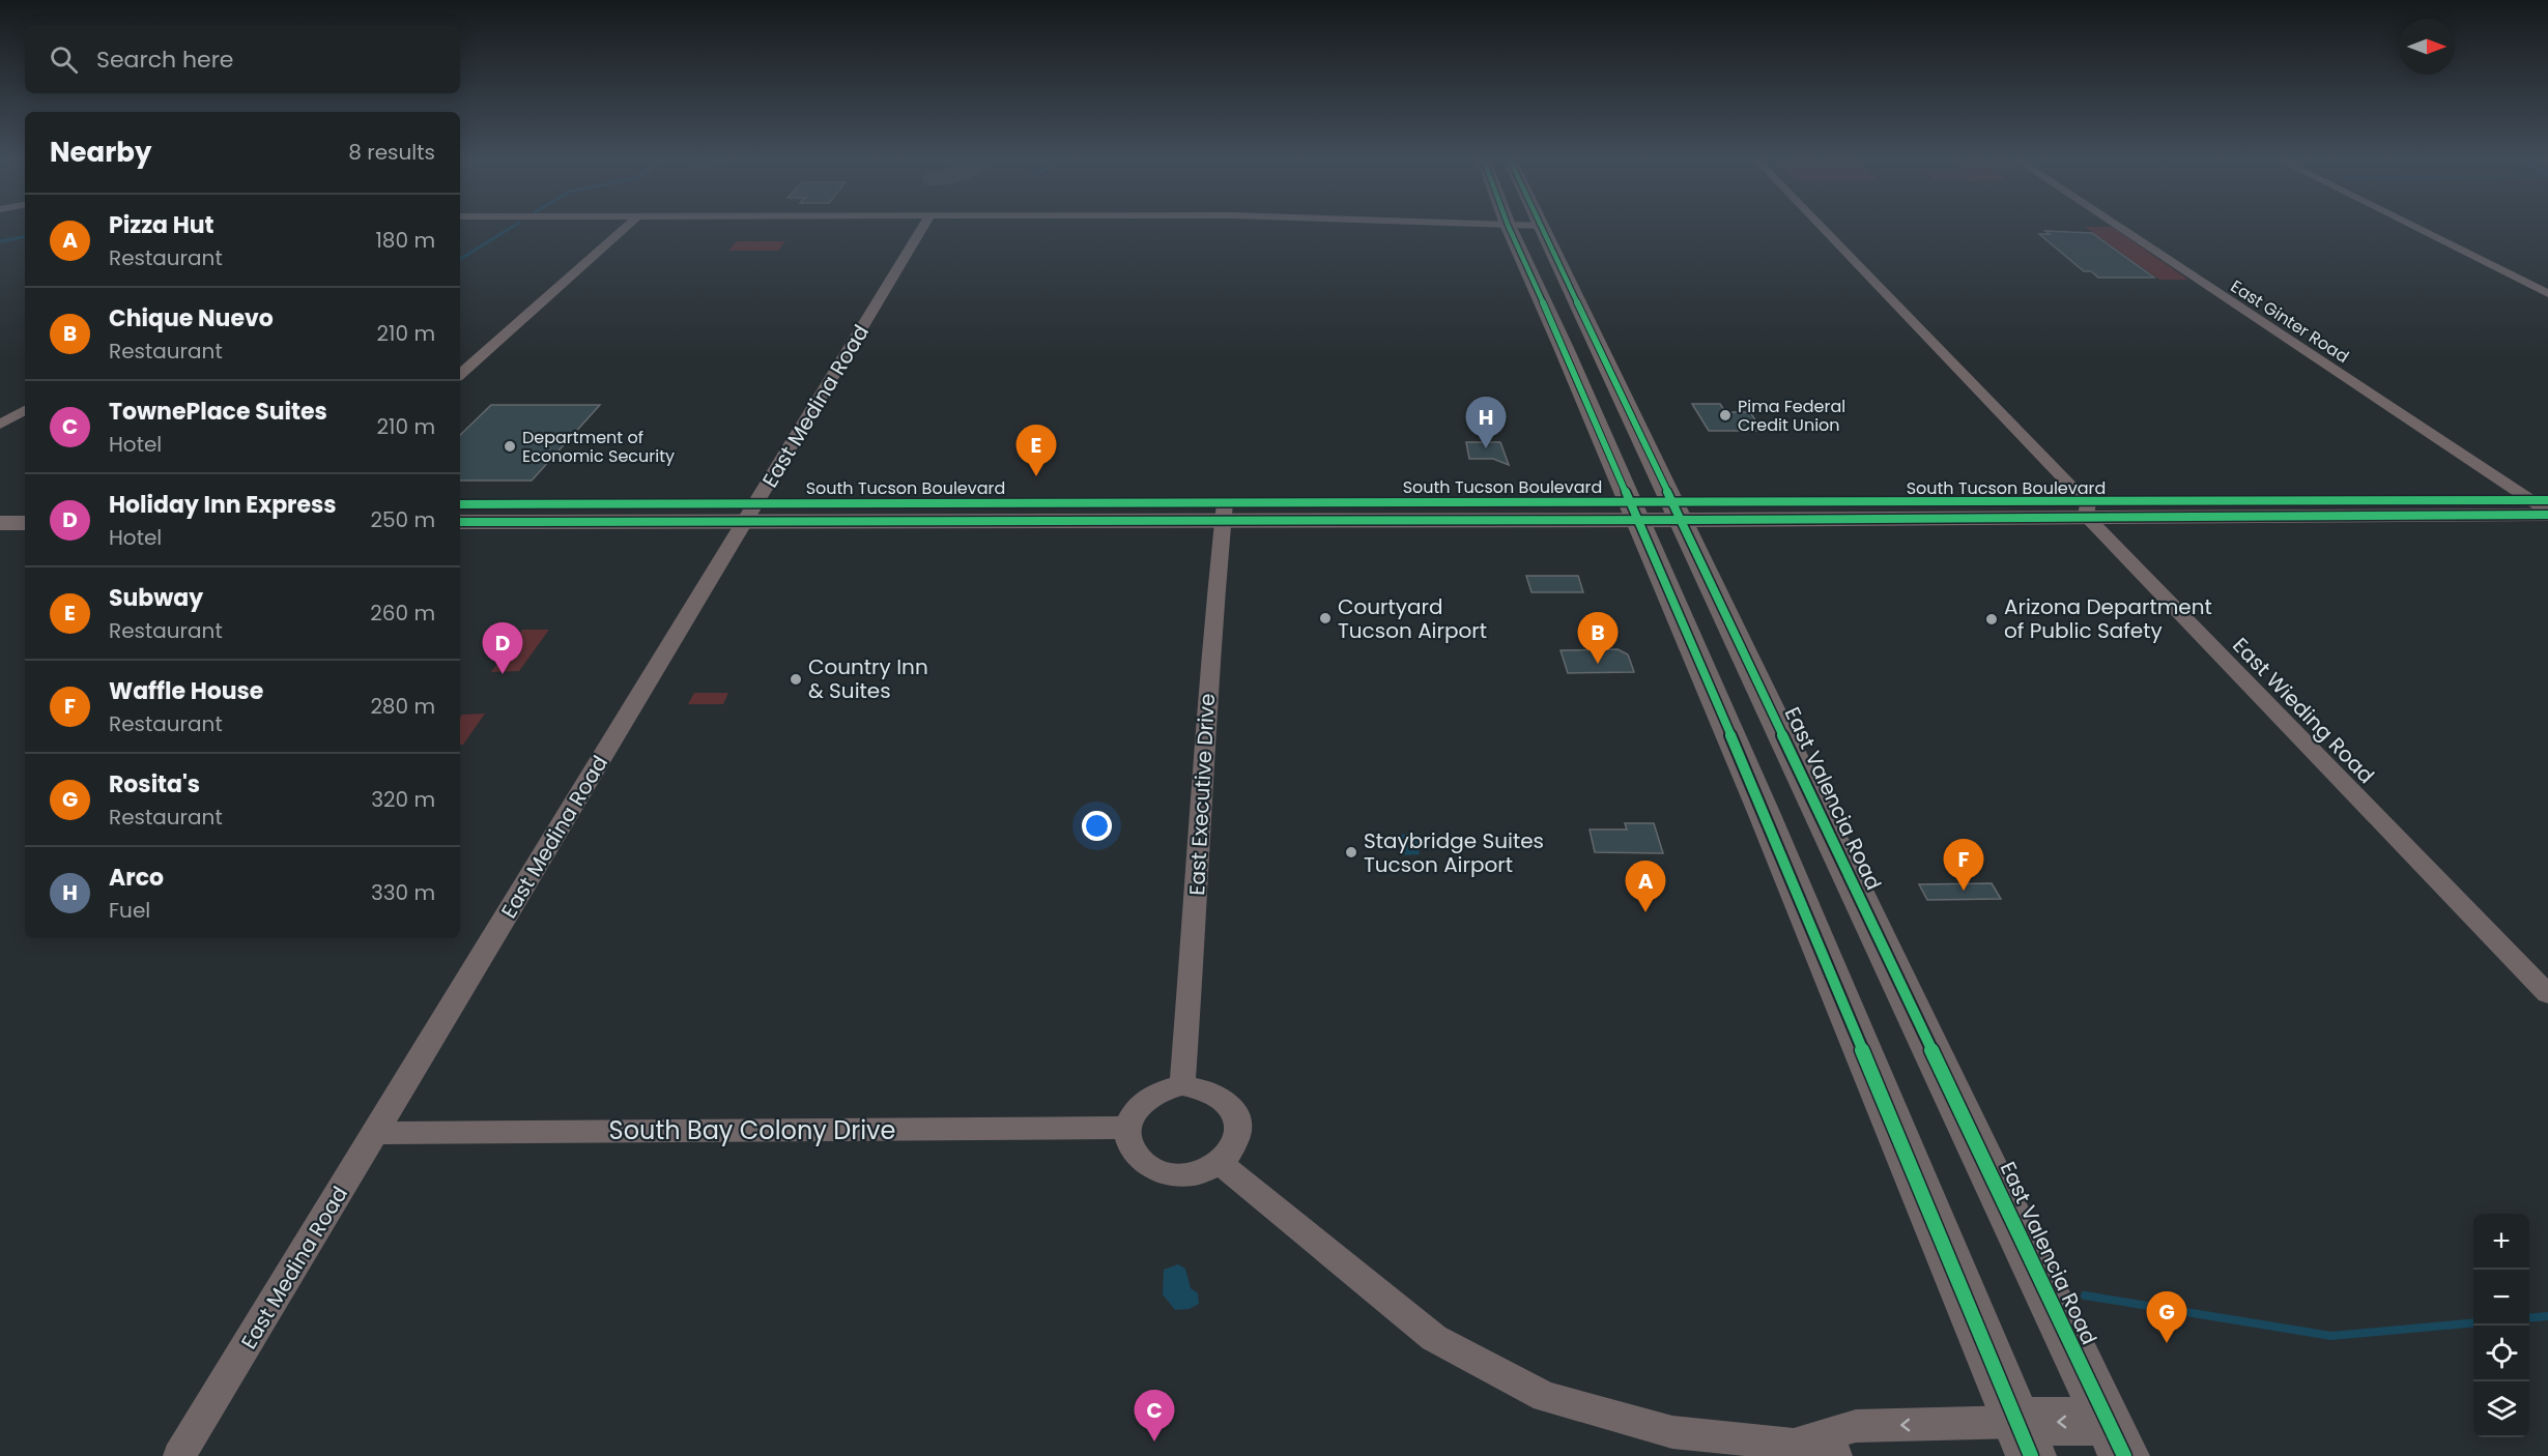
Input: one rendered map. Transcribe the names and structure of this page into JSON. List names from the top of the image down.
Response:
{
  "streets": {
    "main road": ["South Tucson Boulevard", "East Valencia Road"],
    "street": [
      "East Ginter Road",
      "East Medina Road",
      "East Wieding Road",
      "East Executive Drive",
      "South Bay Colony Drive"
    ]
  },
  "crossings": [
    ["East Ginter Road", "South Tucson Boulevard"],
    ["East Medina Road", "South Tucson Boulevard"],
    ["East Medina Road", "South Bay Colony Drive"],
    ["South Tucson Boulevard", "East Wieding Road"],
    ["South Tucson Boulevard", "East Executive Drive"],
    ["South Tucson Boulevard", "East Valencia Road"],
    ["East Executive Drive", "South Bay Colony Drive"]
  ],
  "places": [
    "Pima Federal Credit Union",
    "Department of Economic Security",
    "Courtyard Tucson Airport",
    "Arizona Department of Public Safety",
    "Country Inn & Suites",
    "Staybridge Suites Tucson Airport"
  ],
  "north": "right",
  "page": {
    "search": "Search here",
    "heading": ["Nearby", "8 results"],
    "list": [
      {
        "mark": "A",
        "name": "Pizza Hut",
        "note": "Restaurant",
        "value": "180 m"
      },
      {
        "mark": "B",
        "name": "Chique Nuevo",
        "note": "Restaurant",
        "value": "210 m"
      },
      {
        "mark": "C",
        "name": "TownePlace Suites",
        "note": "Hotel",
        "value": "210 m"
      },
      {
        "mark": "D",
        "name": "Holiday Inn Express",
        "note": "Hotel",
        "value": "250 m"
      },
      {
        "mark": "E",
        "name": "Subway",
        "note": "Restaurant",
        "value": "260 m"
      },
      {
        "mark": "F",
        "name": "Waffle House",
        "note": "Restaurant",
        "value": "280 m"
      },
      {
        "mark": "G",
        "name": "Rosita's",
        "note": "Restaurant",
        "value": "320 m"
      },
      {
        "mark": "H",
        "name": "Arco",
        "note": "Fuel",
        "value": "330 m"
      }
    ],
    "pins": [
      "H",
      "E",
      "B",
      "D",
      "F",
      "A",
      "G",
      "C"
    ],
    "map_buttons": ["+", "−"]
  }
}
